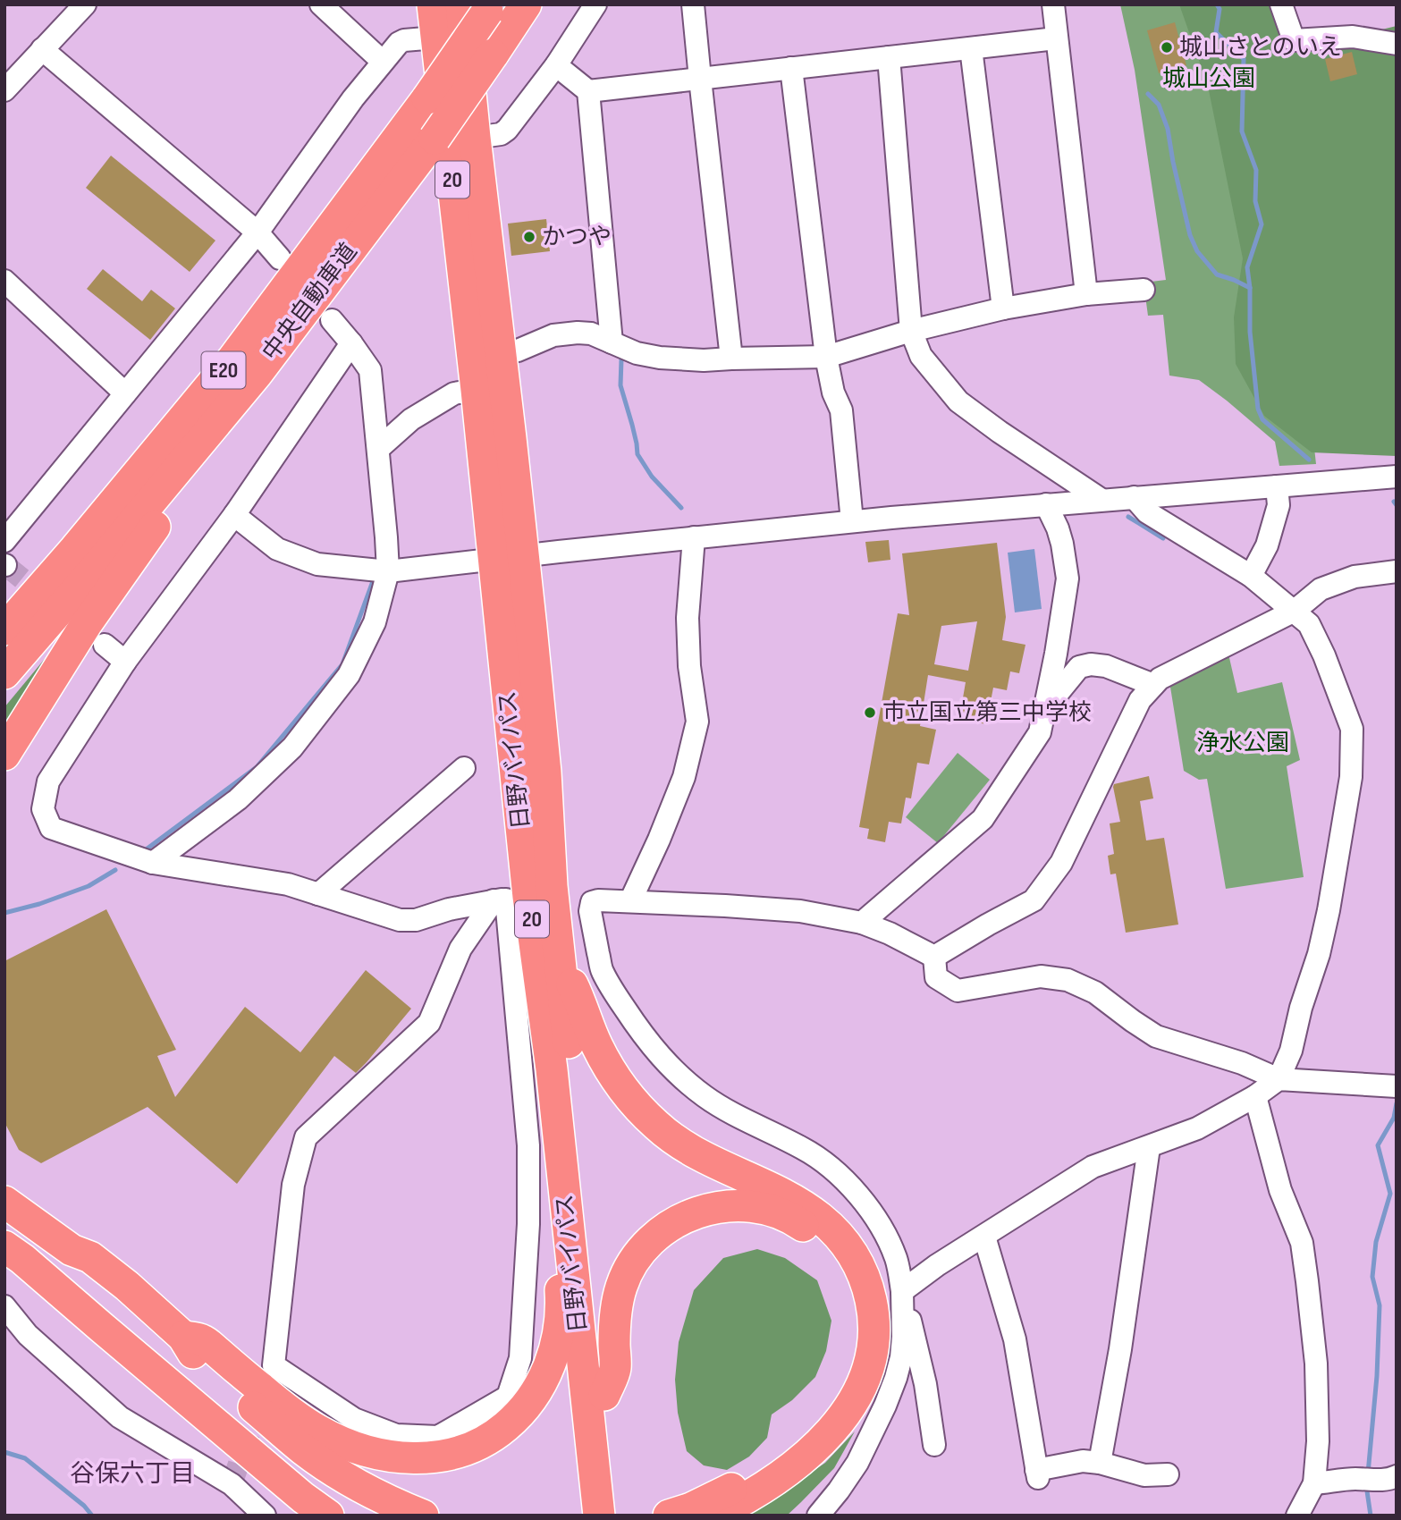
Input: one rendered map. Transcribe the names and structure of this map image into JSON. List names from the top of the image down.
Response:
{
  "streets": {
    "highway": [
      "20",
      "中央自動車道",
      "E20",
      "日野バイパス"
    ]
  },
  "crossings": [
    ["中央自動車道", "日野バイパス"]
  ],
  "districts": ["谷保六丁目"],
  "parks": ["城山公園", "浄水公園"],
  "places": ["城山さとのいえ", "かつや", "市立国立第三中学校"]
}
